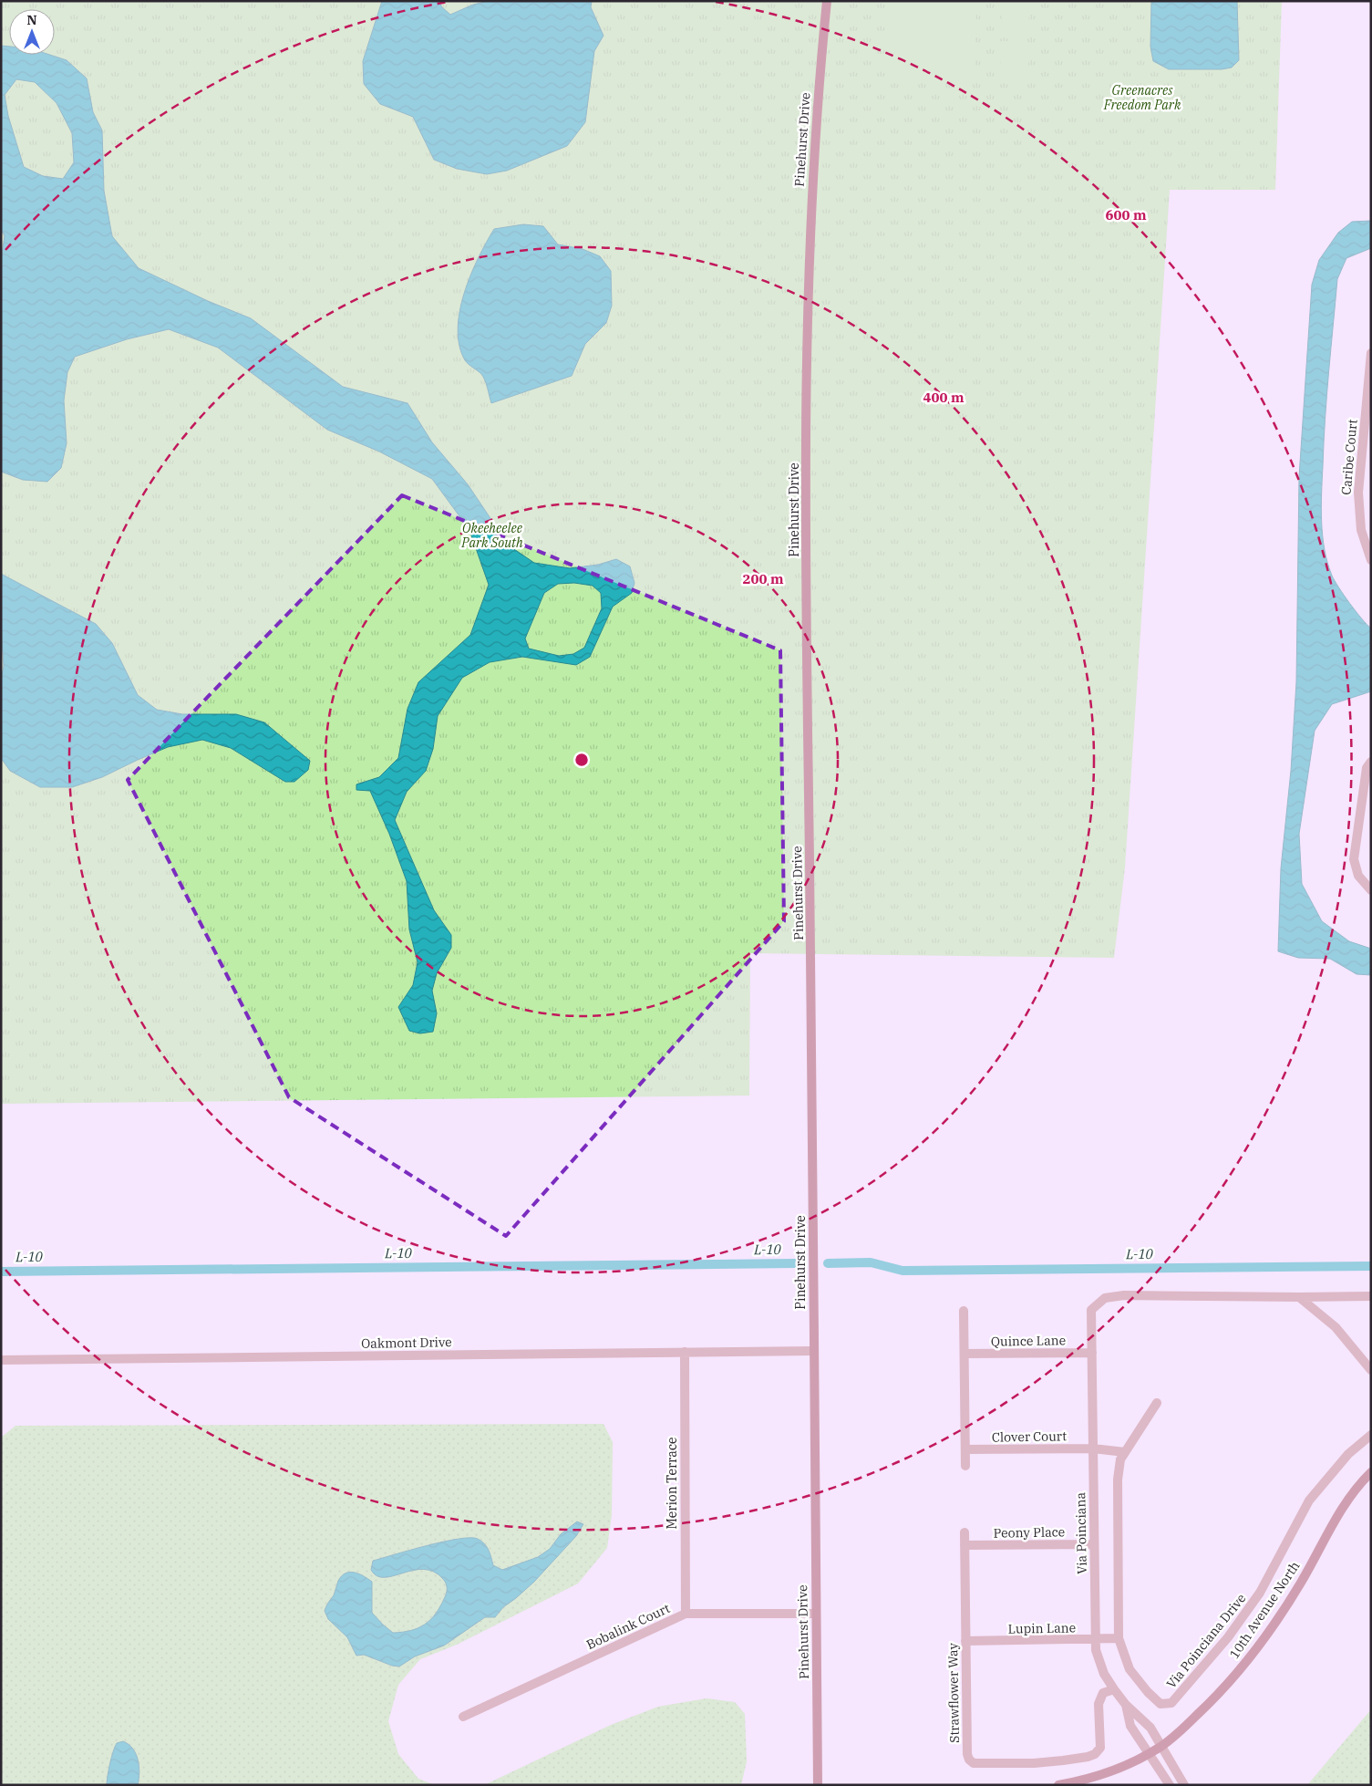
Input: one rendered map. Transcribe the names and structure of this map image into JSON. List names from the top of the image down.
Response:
{
  "streets": {
    "street": [
      "Pinehurst Drive",
      "Caribe Court",
      "Quince Lane",
      "Oakmont Drive",
      "Clover Court",
      "Merion Terrace",
      "Peony Place",
      "Via Poinciana",
      "10th Avenue North",
      "Bobalink Court",
      "Lupin Lane",
      "Via Poinciana Drive",
      "Strawflower Way"
    ]
  },
  "crossings": [
    ["Pinehurst Drive", "Oakmont Drive"],
    ["Pinehurst Drive", "Bobalink Court"],
    ["Quince Lane", "Via Poinciana"],
    ["Oakmont Drive", "Merion Terrace"],
    ["Clover Court", "Via Poinciana"],
    ["Merion Terrace", "Bobalink Court"],
    ["Peony Place", "Via Poinciana"],
    ["Peony Place", "Strawflower Way"],
    ["Via Poinciana", "10th Avenue North"],
    ["Via Poinciana", "Lupin Lane"],
    ["Via Poinciana", "Strawflower Way"],
    ["Lupin Lane", "Via Poinciana Drive"],
    ["Lupin Lane", "Strawflower Way"]
  ],
  "water": ["L-10"],
  "parks": ["Greenacres Freedom Park", "Okeeheelee Park South"],
  "north": "top",
  "rings": ["600 m", "400 m", "200 m"]
}
